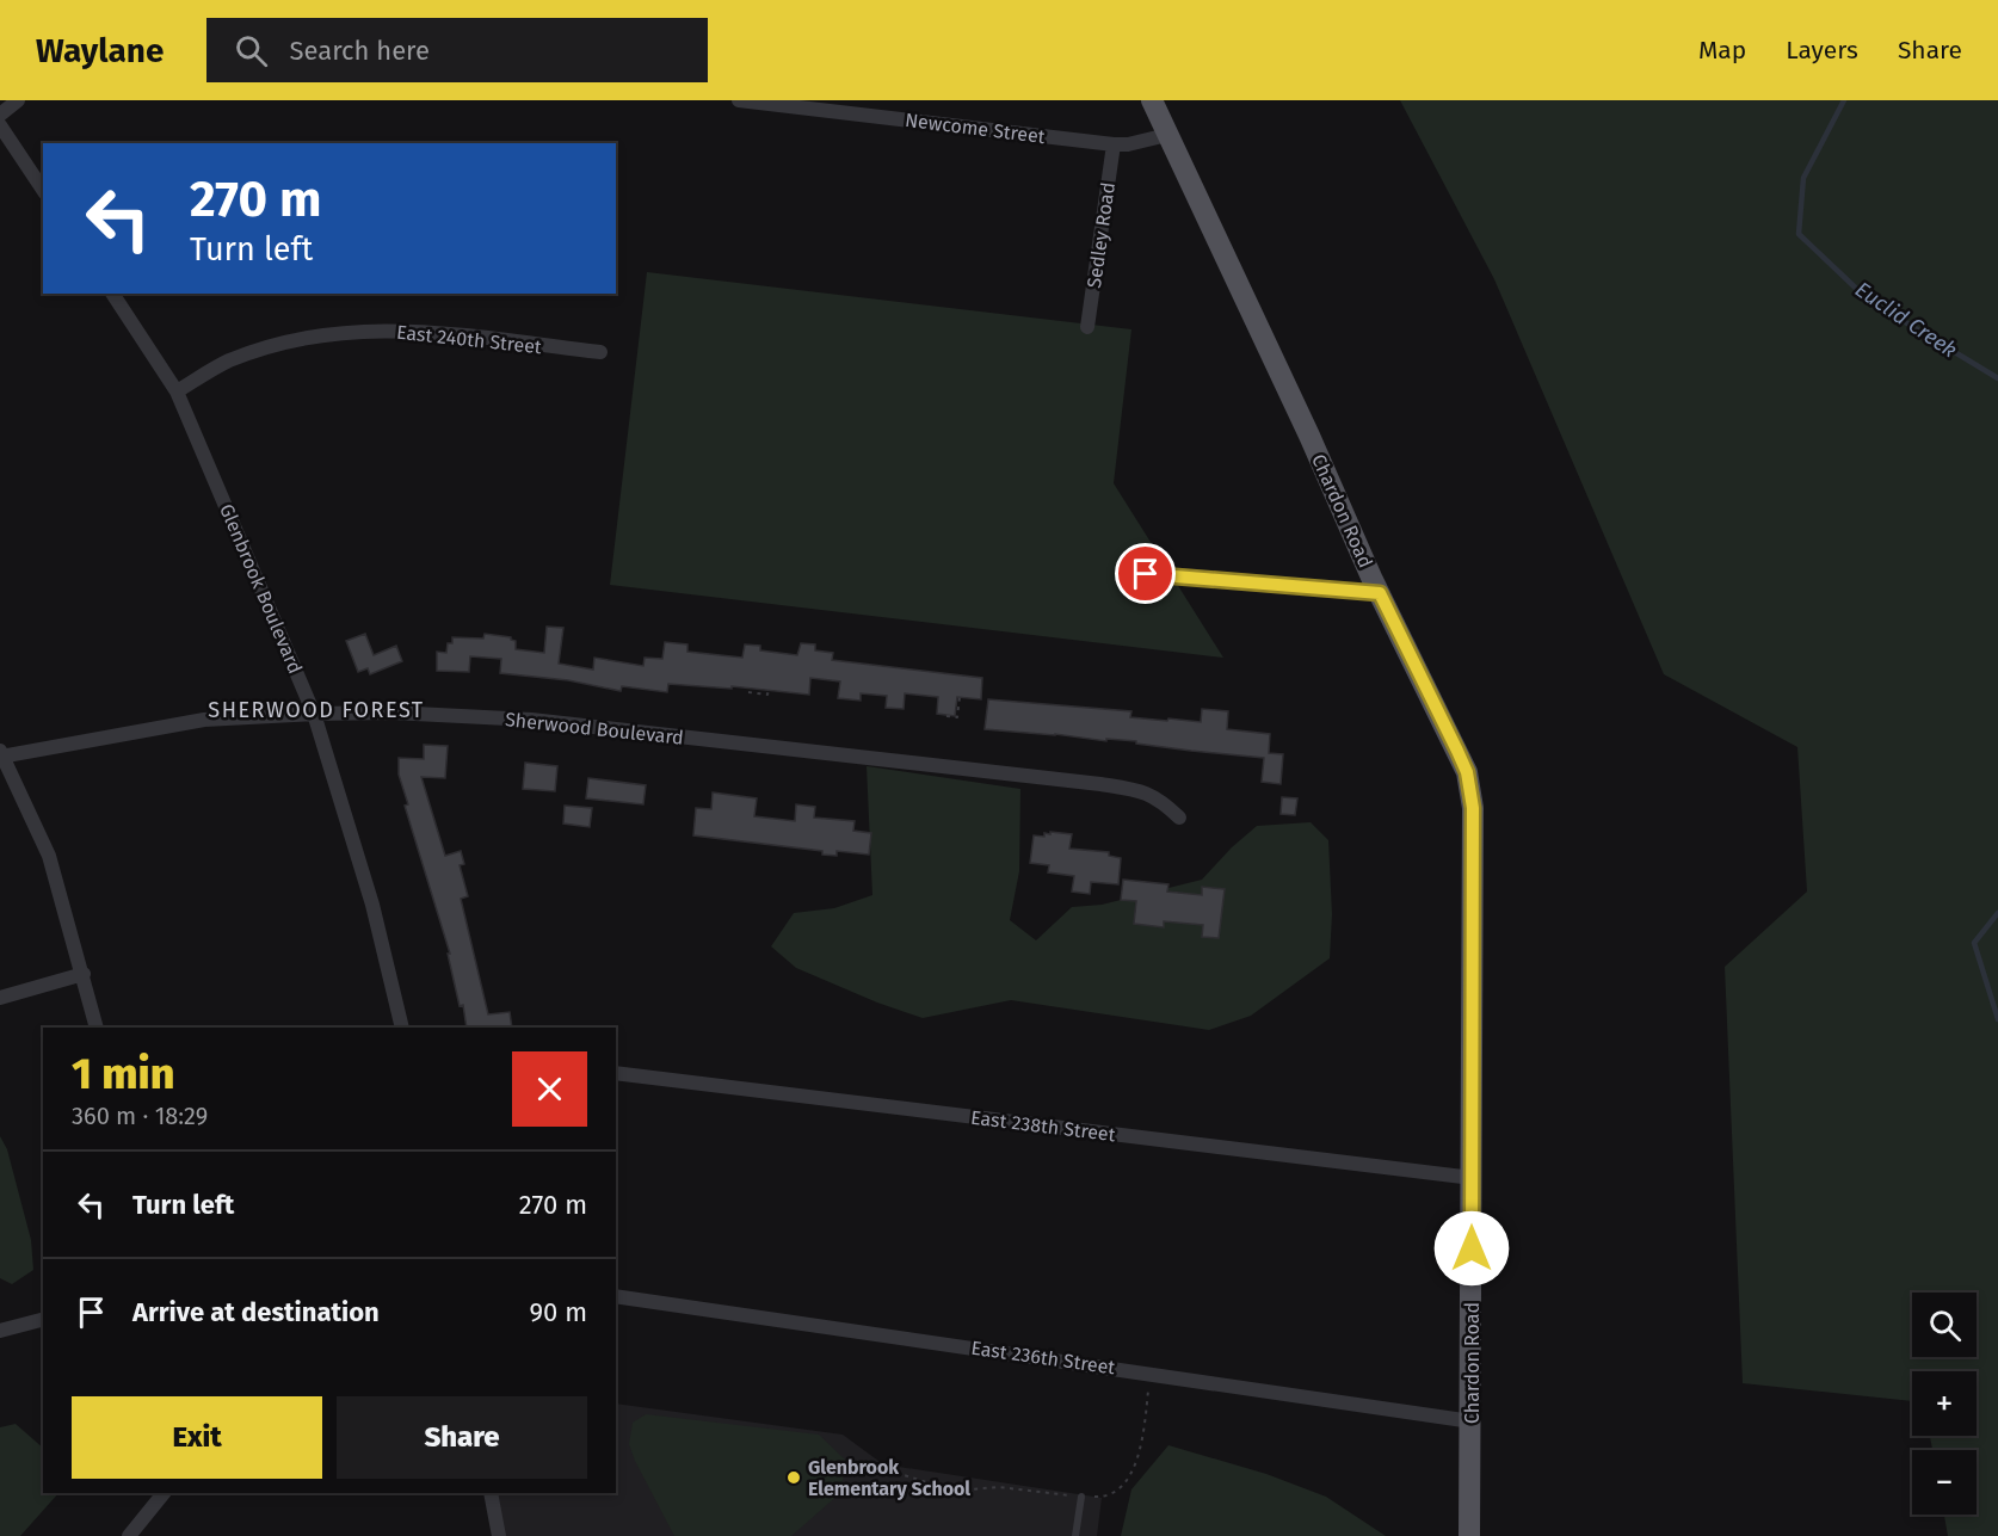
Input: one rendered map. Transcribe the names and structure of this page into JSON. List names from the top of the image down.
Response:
{
  "streets": {
    "main road": ["Chardon Road"],
    "street": [
      "Newcome Street",
      "Sedley Road",
      "East 240th Street",
      "Glenbrook Boulevard",
      "Sherwood Boulevard",
      "East 238th Street",
      "East 236th Street"
    ]
  },
  "crossings": [
    ["Newcome Street", "Sedley Road"],
    ["Newcome Street", "Chardon Road"],
    ["East 240th Street", "Glenbrook Boulevard"],
    ["Chardon Road", "East 238th Street"],
    ["Chardon Road", "East 236th Street"],
    ["Glenbrook Boulevard", "Sherwood Boulevard"]
  ],
  "districts": ["SHERWOOD FOREST"],
  "water": ["Euclid Creek"],
  "places": ["Glenbrook Elementary School"],
  "page": {
    "header": "Waylane",
    "search": "Search here",
    "nav": ["Map", "Layers", "Share"],
    "turn": ["270 m", "Turn left"],
    "heading": ["1 min", "360 m · 18:29"],
    "list": [
      {
        "name": "Turn left",
        "value": "270 m"
      },
      {
        "name": "Arrive at destination",
        "value": "90 m"
      }
    ],
    "map_buttons": ["+", "−"],
    "buttons": ["Exit", "Share"]
  }
}
